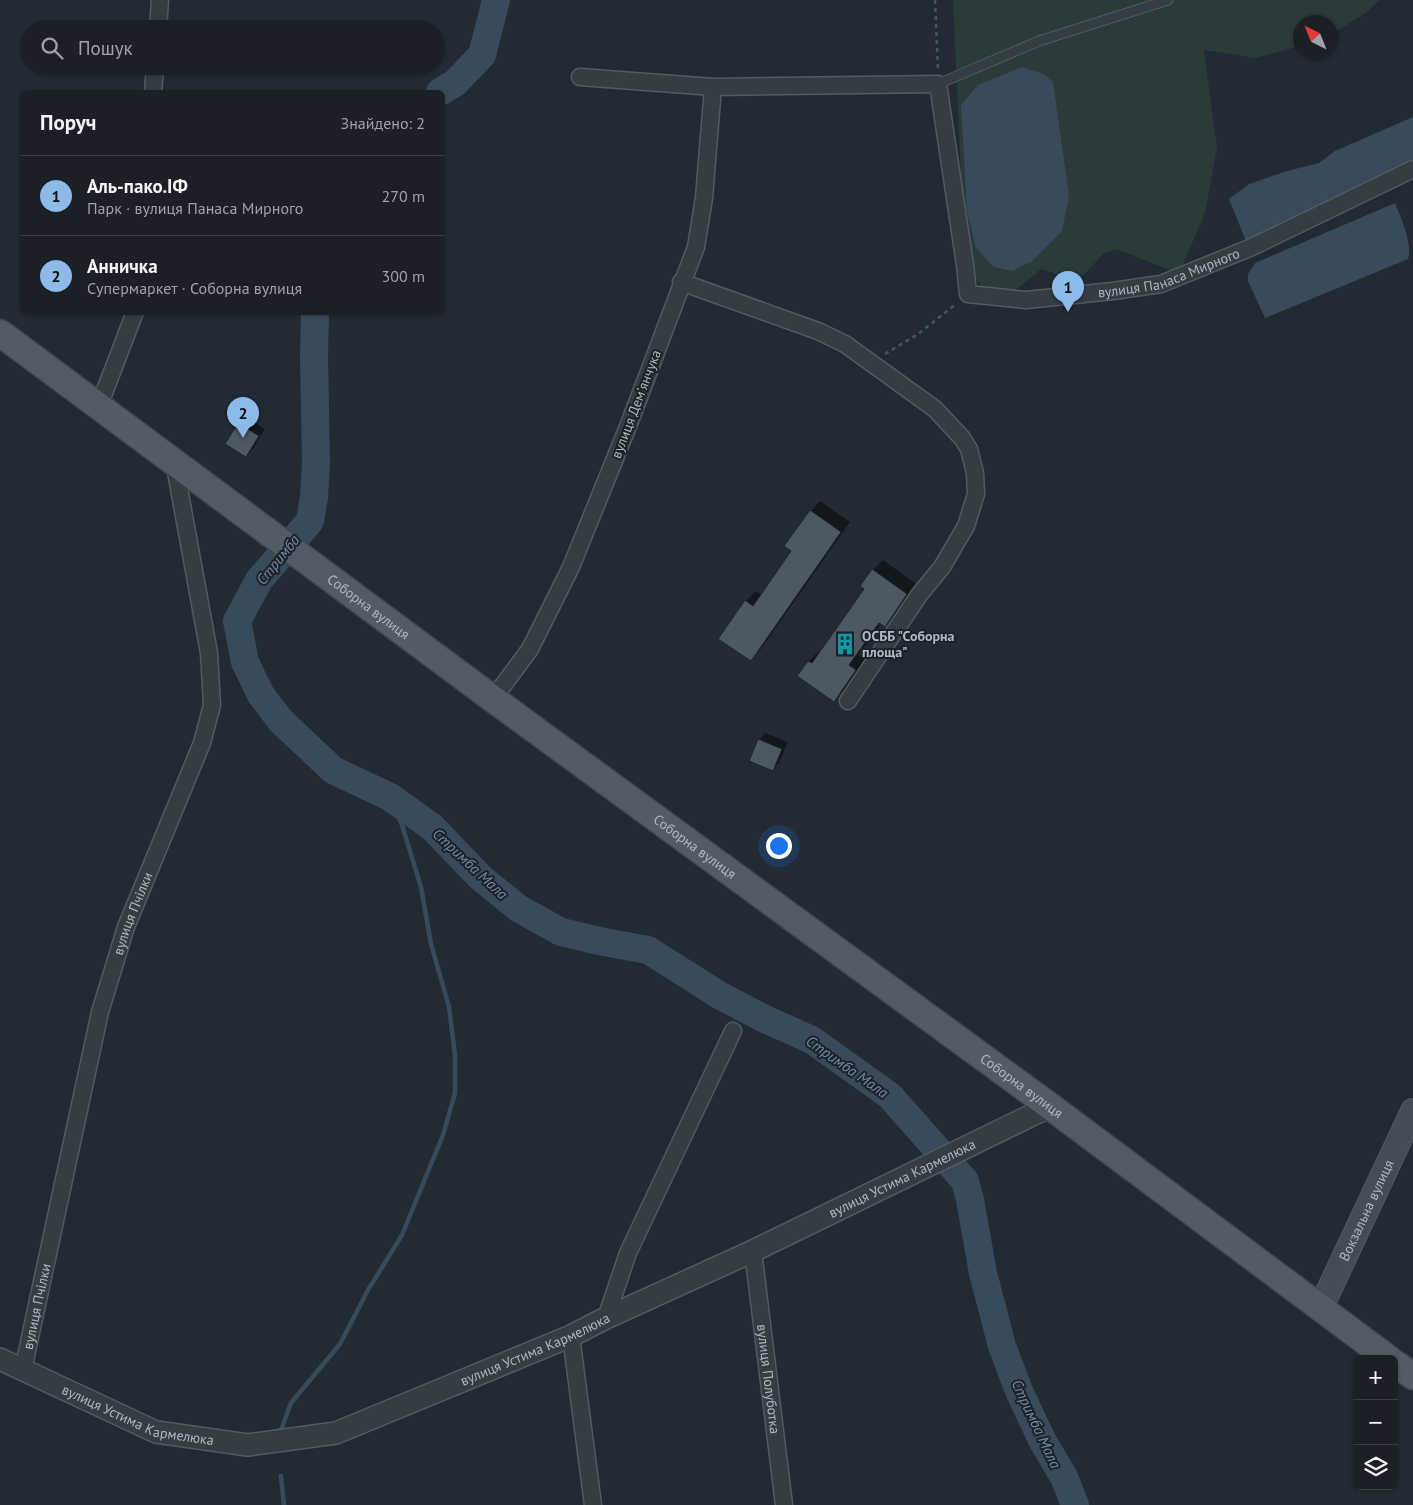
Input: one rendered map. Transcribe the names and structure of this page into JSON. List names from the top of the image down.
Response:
{
  "streets": {
    "main road": ["Соборна вулиця", "Вокзальна вулиця"],
    "street": [
      "вулиця Панаса Мирного",
      "вулиця Демʼянчука",
      "вулиця Пчілки",
      "вулиця Устима Кармелюка",
      "вулиця Полуботка"
    ]
  },
  "crossings": [
    ["вулиця Демʼянчука", "Соборна вулиця"],
    ["Соборна вулиця", "вулиця Пчілки"],
    ["Соборна вулиця", "вулиця Устима Кармелюка"],
    ["Соборна вулиця", "Вокзальна вулиця"],
    ["вулиця Пчілки", "вулиця Устима Кармелюка"],
    ["вулиця Устима Кармелюка", "вулиця Полуботка"]
  ],
  "water": ["Стримба", "Стримба Мала"],
  "places": {
    "building": ["ОСББ \"Соборна площа\""]
  },
  "north": "top left",
  "page": {
    "search": "Пошук",
    "heading": ["Поруч", "Знайдено: 2"],
    "list": [
      {
        "mark": "1",
        "name": "Аль-пако.ІФ",
        "note": "Парк · вулиця Панаса Мирного",
        "value": "270 m"
      },
      {
        "mark": "2",
        "name": "Анничка",
        "note": "Супермаркет · Соборна вулиця",
        "value": "300 m"
      }
    ],
    "pins": ["1", "2"],
    "map_buttons": ["+", "−"]
  }
}
